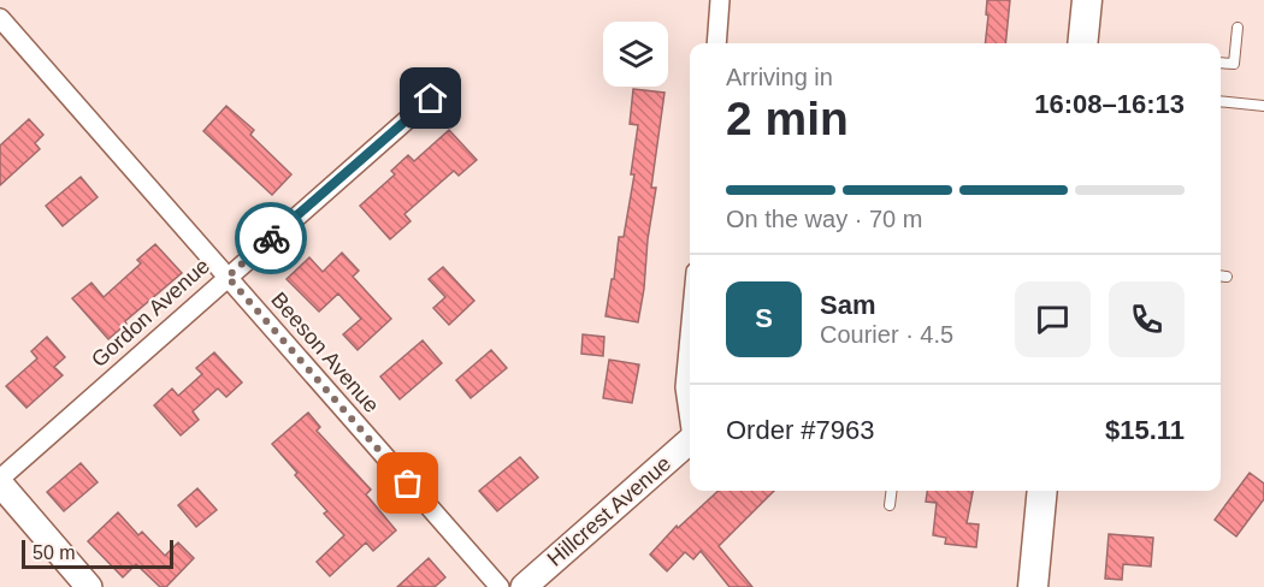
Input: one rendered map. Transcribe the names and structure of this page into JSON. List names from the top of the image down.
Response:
{
  "streets": {
    "street": ["Gordon Avenue", "Beeson Avenue", "Hillcrest Avenue"]
  },
  "crossings": [
    ["Gordon Avenue", "Beeson Avenue"]
  ],
  "scale_bar": "50 m",
  "page": {
    "heading": ["2 min", "Arriving in", "16:08–16:13"],
    "panel": [
      "Sam",
      "Courier · 4.5",
      "Order #7963",
      "$15.11"
    ],
    "bar": "On the way · 70 m",
    "round": "S",
    "scale": "50 m"
  }
}
